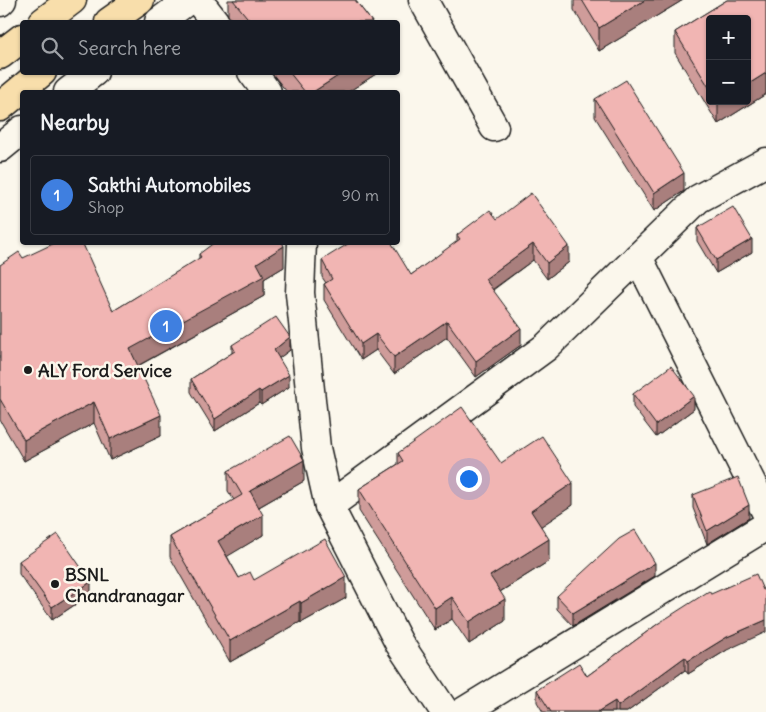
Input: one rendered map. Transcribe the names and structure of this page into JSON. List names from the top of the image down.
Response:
{
  "places": ["ALY Ford Service", "BSNL Chandranagar"],
  "page": {
    "map_buttons": ["+", "−"],
    "search": "Search here",
    "heading": "Nearby",
    "list": [
      {
        "mark": "1",
        "name": "Sakthi Automobiles",
        "note": "Shop",
        "value": "90 m"
      }
    ],
    "pins": "1"
  }
}
